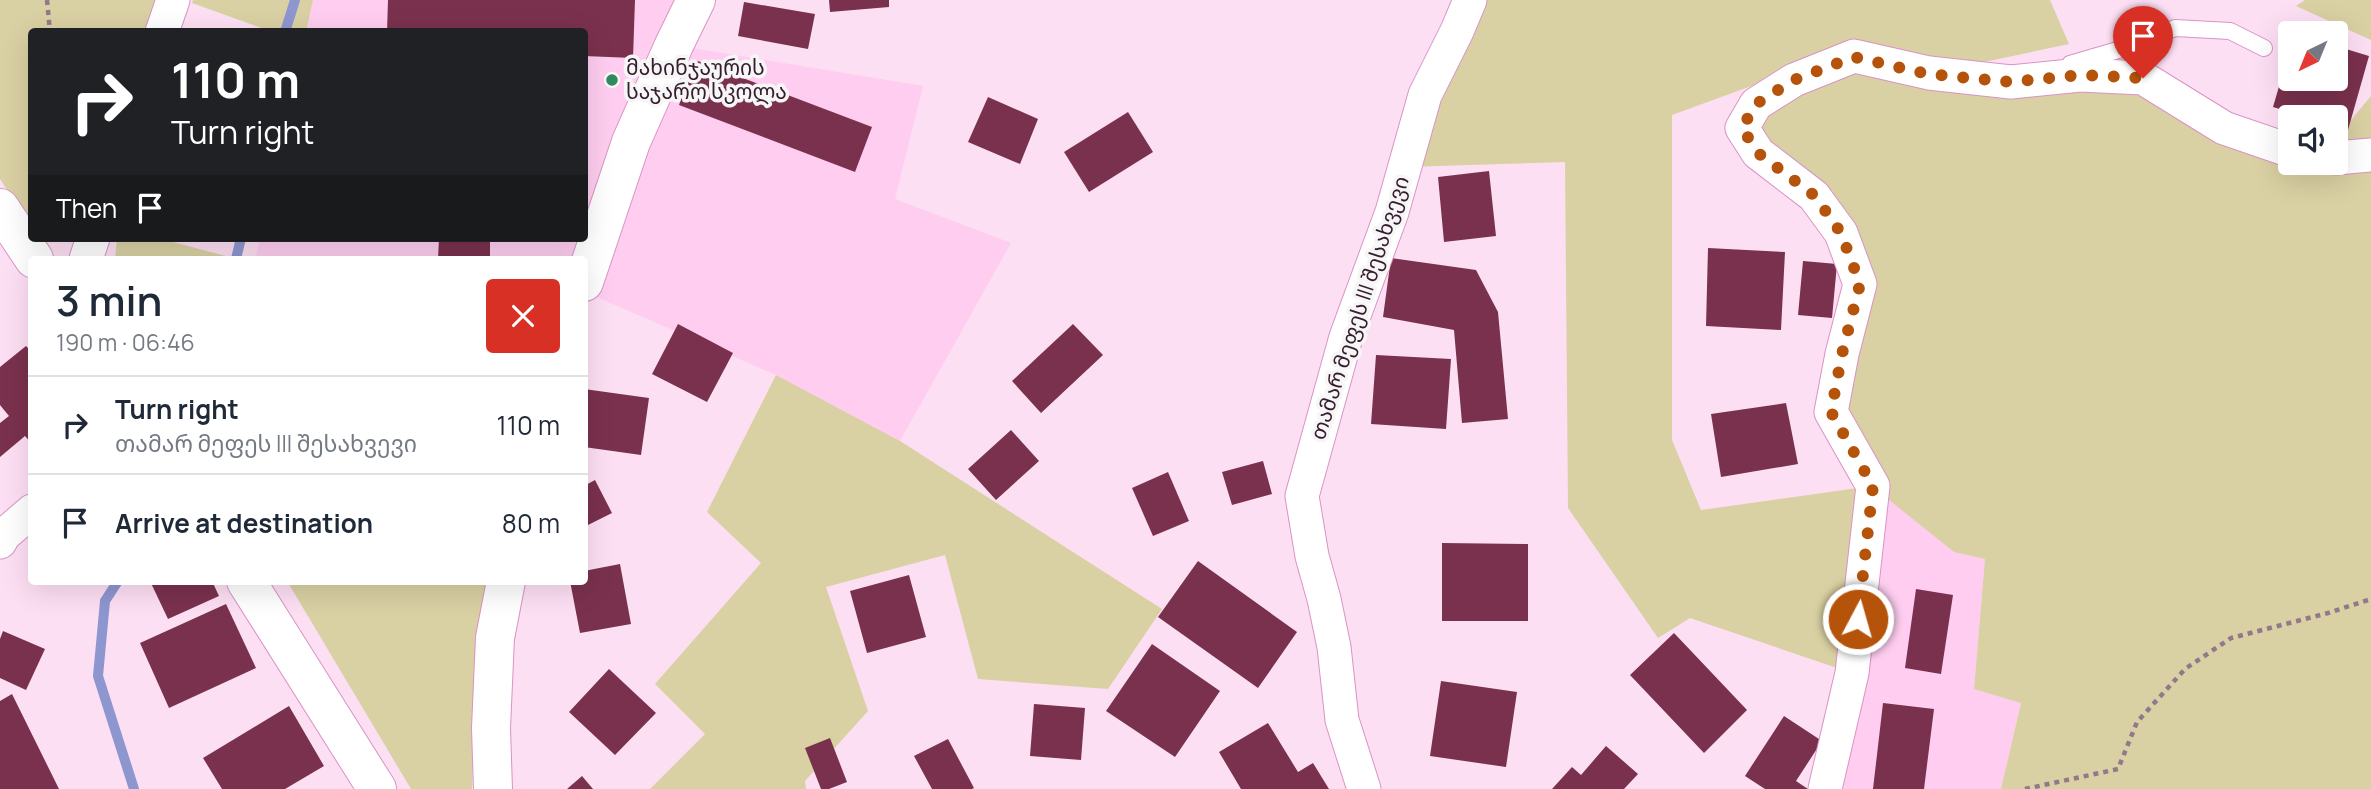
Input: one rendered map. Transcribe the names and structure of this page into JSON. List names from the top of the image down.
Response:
{
  "streets": {
    "street": ["თამარ მეფეს III შესახვევი"]
  },
  "places": ["მახინჯაურის საჯარო სკოლა"],
  "north": "bottom left",
  "page": {
    "turn": ["110 m", "Turn right"],
    "then": "Then",
    "heading": ["3 min", "190 m · 06:46"],
    "list": [
      {
        "name": "Turn right",
        "note": "თამარ მეფეს III შესახვევი",
        "value": "110 m"
      },
      {
        "name": "Arrive at destination",
        "value": "80 m"
      }
    ]
  }
}
